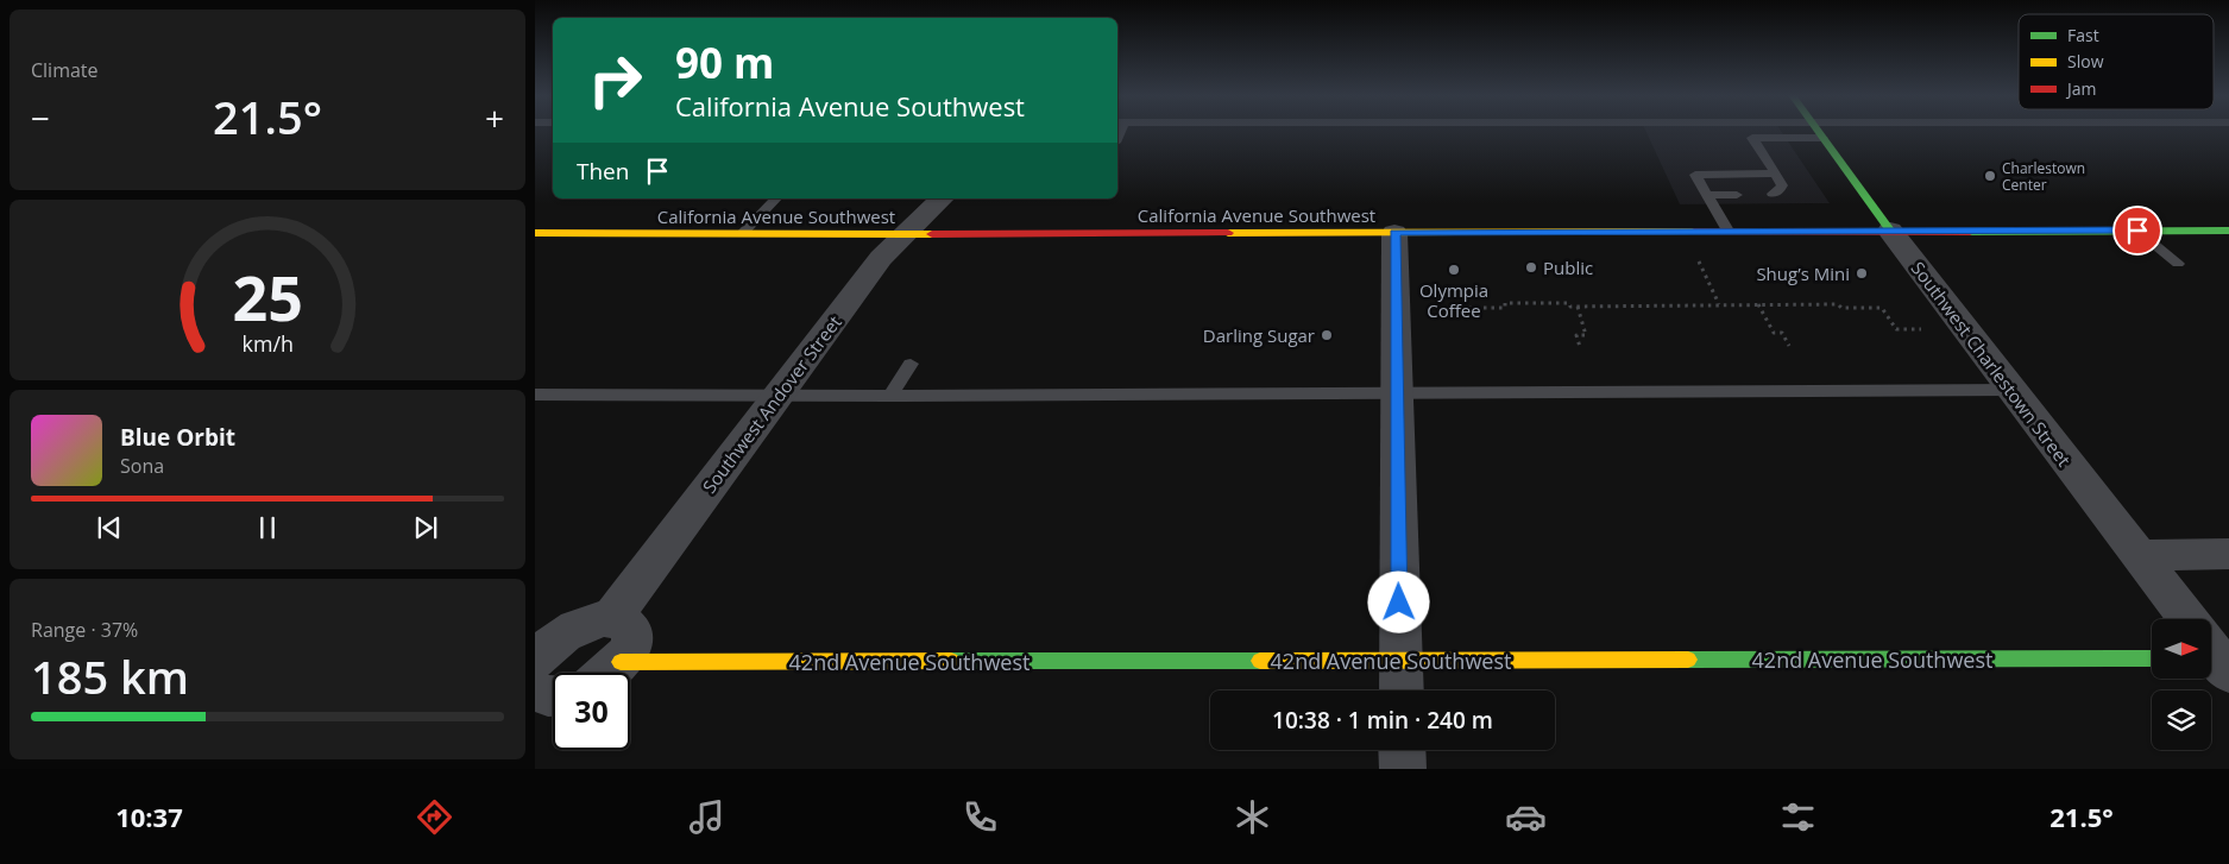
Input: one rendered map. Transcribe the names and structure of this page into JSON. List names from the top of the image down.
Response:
{
  "streets": {
    "main road": ["California Avenue Southwest", "Southwest Charlestown Street", "42nd Avenue Southwest"],
    "street": ["Southwest Andover Street"]
  },
  "crossings": [
    ["California Avenue Southwest", "Southwest Charlestown Street"],
    ["California Avenue Southwest", "Southwest Andover Street"]
  ],
  "places": [
    "Charlestown Center",
    "Public",
    "Olympia Coffee",
    "Shug’s Mini",
    "Darling Sugar"
  ],
  "legend": ["Fast", "Slow", "Jam"],
  "north": "right",
  "page": {
    "tile": [
      "Climate",
      ["Range · 37%", "185 km"]
    ],
    "turn": ["90 m", "California Avenue Southwest"],
    "heat": ["−", "21.5°", "+"],
    "then": "Then",
    "song": ["Blue Orbit", "Sona"],
    "limit": "30",
    "trip": "10:38 · 1 min · 240 m",
    "tabs": ["10:37", "21.5°"],
    "gauge": ["25", "km/h"]
  }
}
